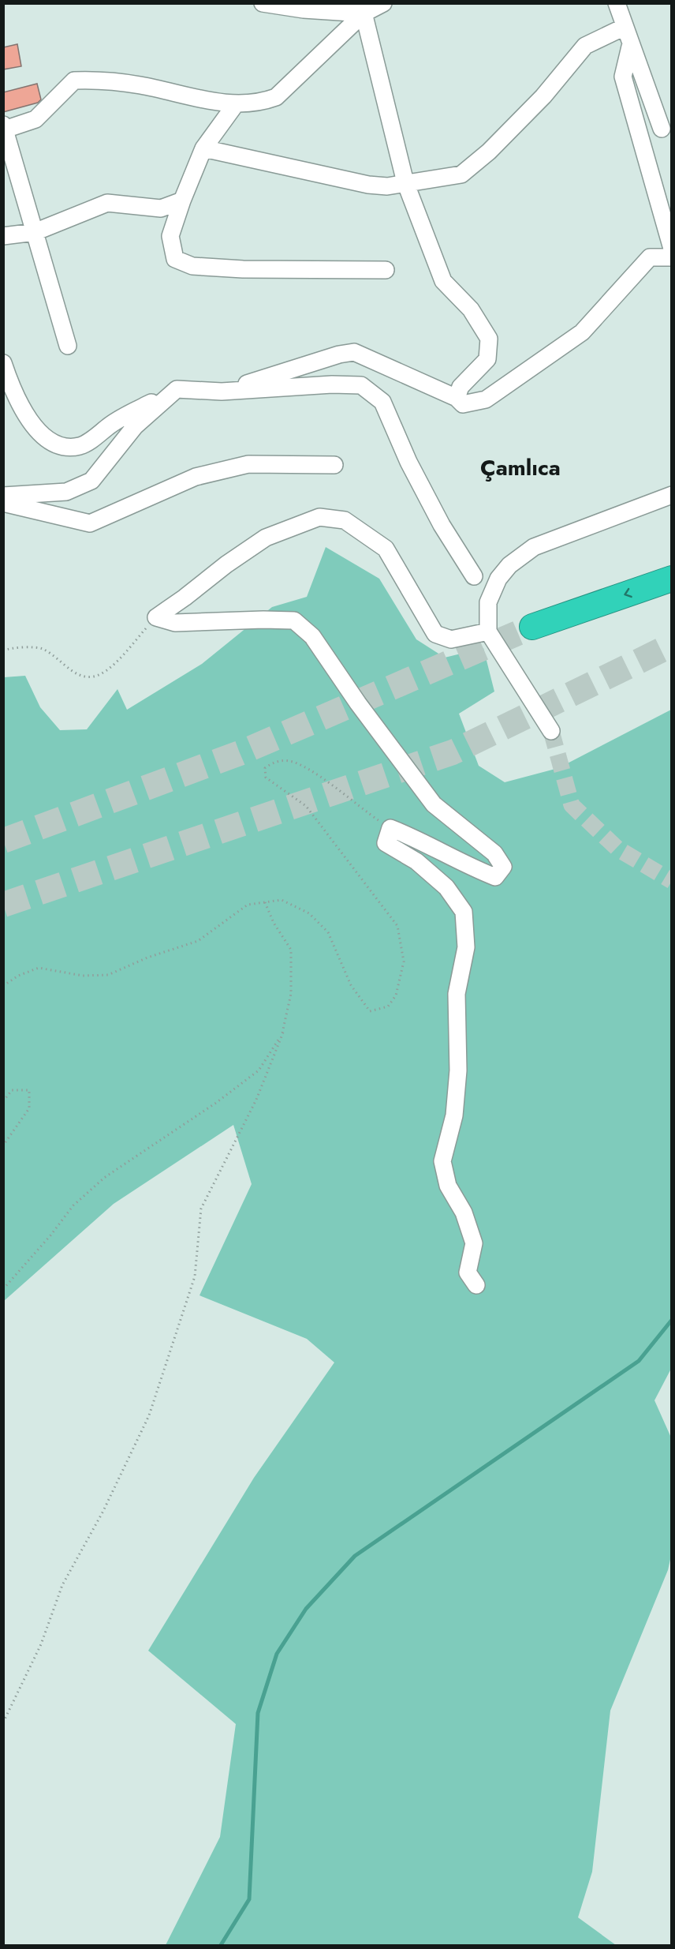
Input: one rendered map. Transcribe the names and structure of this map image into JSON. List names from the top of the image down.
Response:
{
  "districts": ["Çamlıca"]
}
